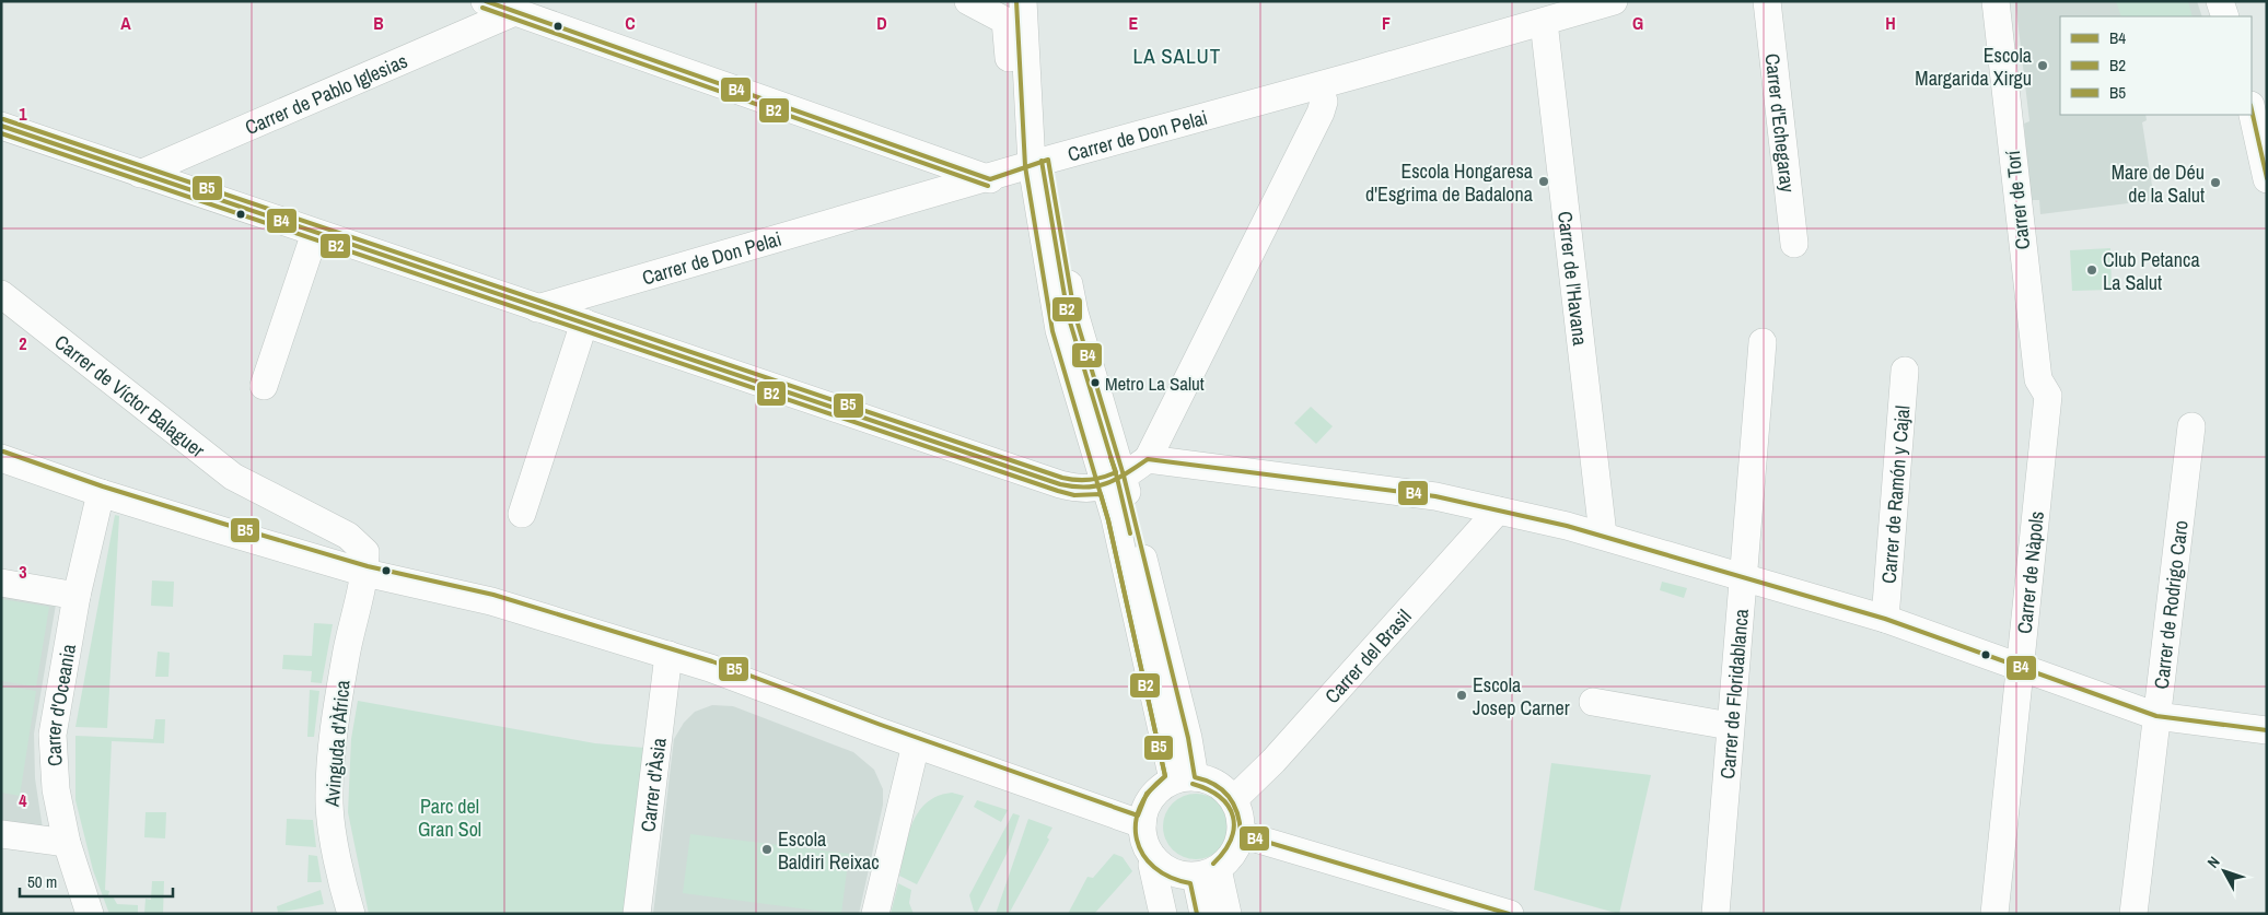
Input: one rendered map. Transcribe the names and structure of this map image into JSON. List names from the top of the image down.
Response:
{
  "streets": {
    "street": [
      "Carrer de Pablo Iglesias",
      "Carrer d'Echegaray",
      "Carrer de Don Pelai",
      "Carrer de Torí",
      "Carrer de l'Havana",
      "Carrer de Víctor Balaguer",
      "Carrer de Ramón y Cajal",
      "Carrer de Nàpols",
      "Carrer de Rodrigo Caro",
      "Carrer del Brasil",
      "Carrer de Floridablanca",
      "Carrer d'Oceania",
      "Avinguda d'Àfrica",
      "Carrer d'Àsia"
    ]
  },
  "crossings": [
    ["Carrer de Don Pelai", "Carrer de l'Havana"],
    ["Carrer de Torí", "Carrer de Nàpols"],
    ["Carrer de Víctor Balaguer", "Avinguda d'Àfrica"]
  ],
  "districts": ["LA SALUT"],
  "parks": ["Parc del Gran Sol"],
  "places": [
    "Escola Margarida Xirgu",
    "Escola Hongaresa d'Esgrima de Badalona",
    "Mare de Déu de la Salut",
    "Club Petanca La Salut",
    "Metro La Salut",
    "Escola Josep Carner",
    "Escola Baldiri Reixac"
  ],
  "lines": ["transit line B4", "transit line B5", "transit line B2"],
  "legend": ["B4", "B2", "B5"],
  "scale_bar": "50 m",
  "north": "top left",
  "grid": {
    "columns": [
      "A",
      "B",
      "C",
      "D",
      "E",
      "F",
      "G",
      "H"
    ],
    "rows": [
      "1",
      "2",
      "3",
      "4"
    ]
  }
}
